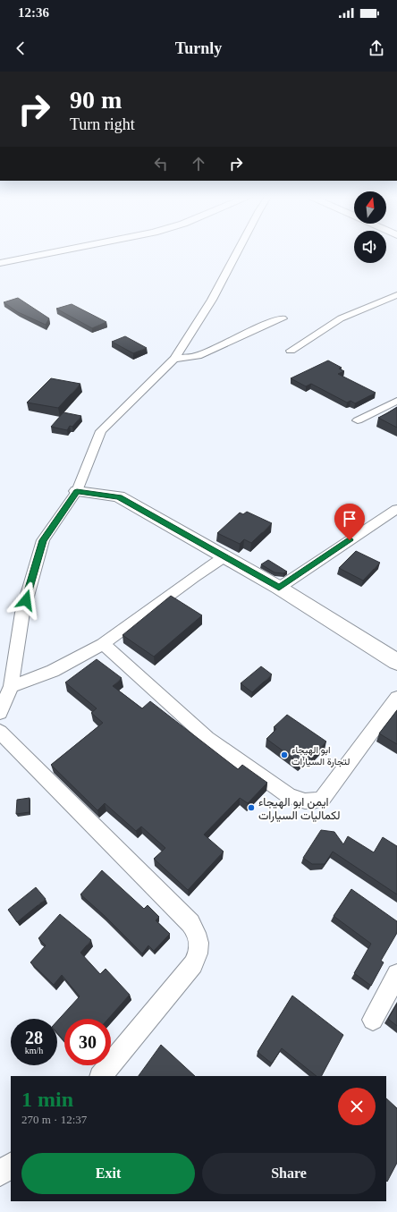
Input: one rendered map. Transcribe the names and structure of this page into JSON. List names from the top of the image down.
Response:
{
  "places": ["ابو الهيجاء لتجارة السيارات", "ايمن ابو الهيجاء لكماليات السيارات"],
  "north": "top",
  "page": {
    "status": "12:36",
    "header": "Turnly",
    "turn": ["90 m", "Turn right"],
    "speed": "28 km/h",
    "limit": "30",
    "heading": ["1 min", "270 m · 12:37"],
    "buttons": ["Exit", "Share"]
  }
}
